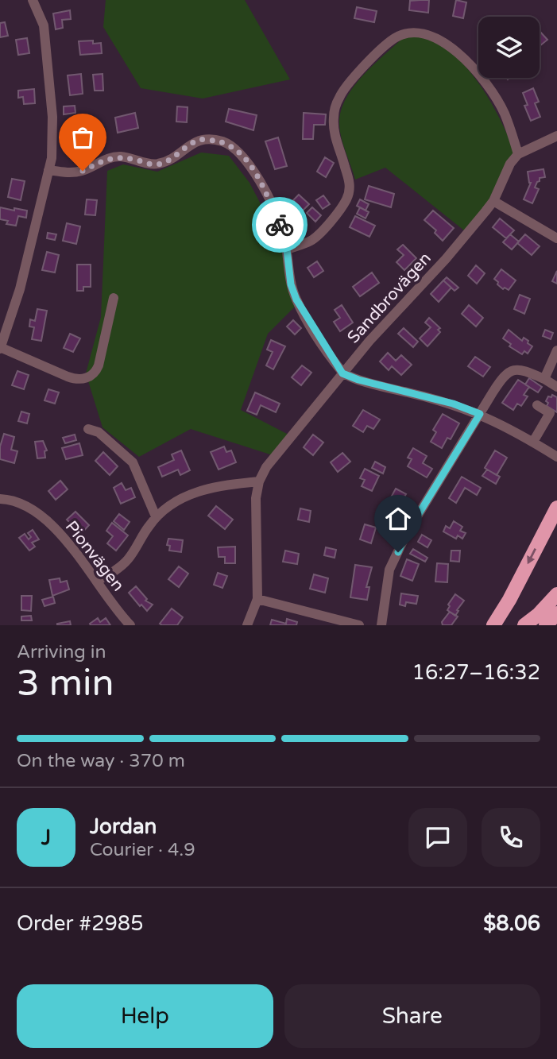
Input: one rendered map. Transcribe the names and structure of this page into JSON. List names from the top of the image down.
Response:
{
  "streets": {
    "street": ["Sandbrovägen", "Pionvägen"]
  },
  "page": {
    "heading": ["3 min", "Arriving in", "16:27–16:32"],
    "panel": [
      "Jordan",
      "Courier · 4.9",
      "Order #2985",
      "$8.06"
    ],
    "bar": "On the way · 370 m",
    "round": "J",
    "buttons": ["Help", "Share"]
  }
}
